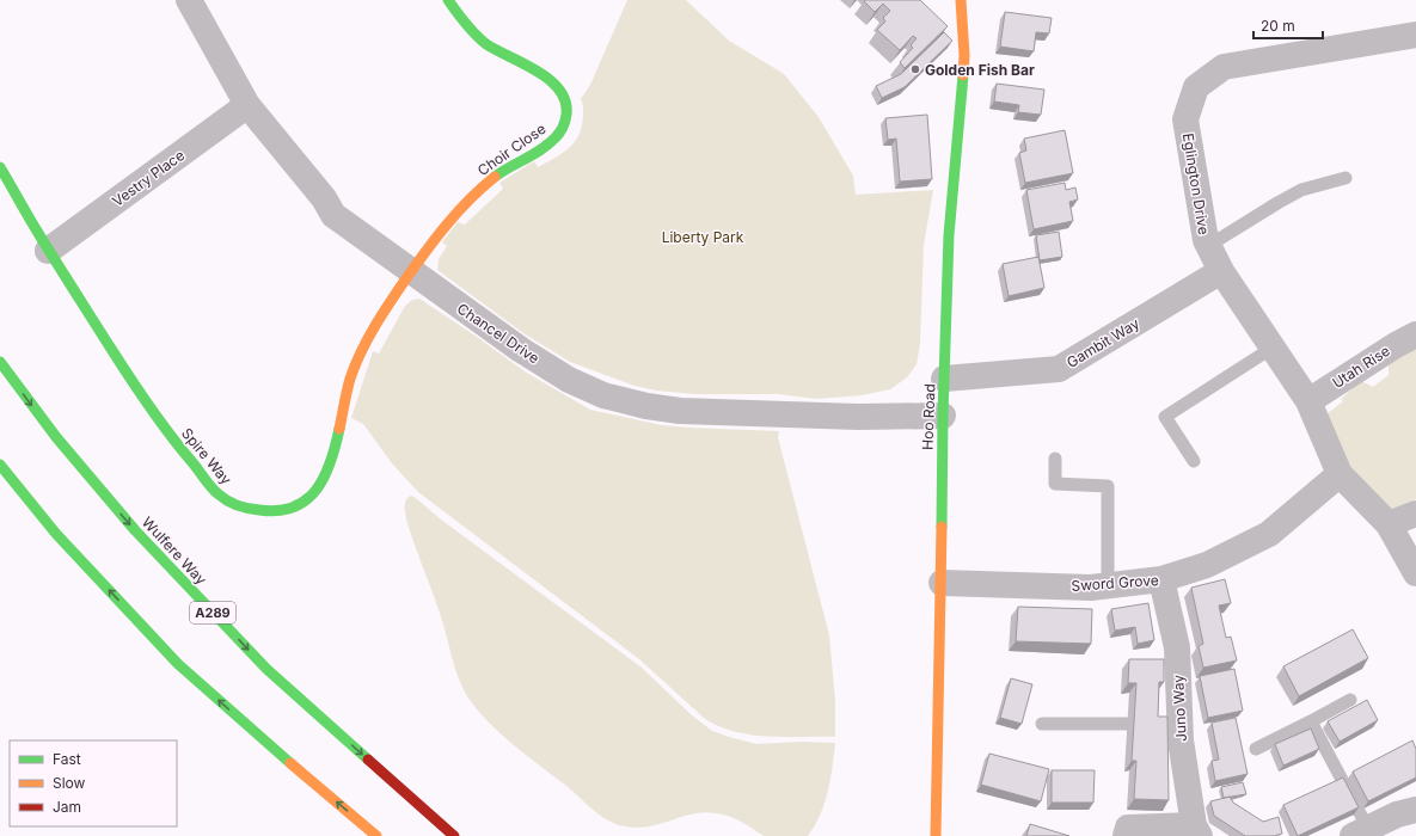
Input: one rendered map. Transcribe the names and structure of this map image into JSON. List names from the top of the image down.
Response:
{
  "streets": {
    "main road": [
      "Choir Close",
      "Hoo Road",
      "Spire Way",
      "Wulfere Way",
      "A289"
    ],
    "street": [
      "Vestry Place",
      "Eglington Drive",
      "Chancel Drive",
      "Gambit Way",
      "Utah Rise",
      "Sword Grove",
      "Juno Way"
    ]
  },
  "crossings": [
    ["Choir Close", "Chancel Drive"],
    ["Choir Close", "Spire Way"],
    ["Vestry Place", "Chancel Drive"],
    ["Vestry Place", "Spire Way"],
    ["Eglington Drive", "Gambit Way"],
    ["Eglington Drive", "Utah Rise"],
    ["Eglington Drive", "Sword Grove"],
    ["Chancel Drive", "Hoo Road"],
    ["Chancel Drive", "Spire Way"],
    ["Gambit Way", "Hoo Road"],
    ["Hoo Road", "Sword Grove"],
    ["Sword Grove", "Juno Way"]
  ],
  "parks": ["Liberty Park"],
  "places": ["Golden Fish Bar"],
  "legend": ["Fast", "Slow", "Jam"],
  "scale_bar": "20 m"
}
